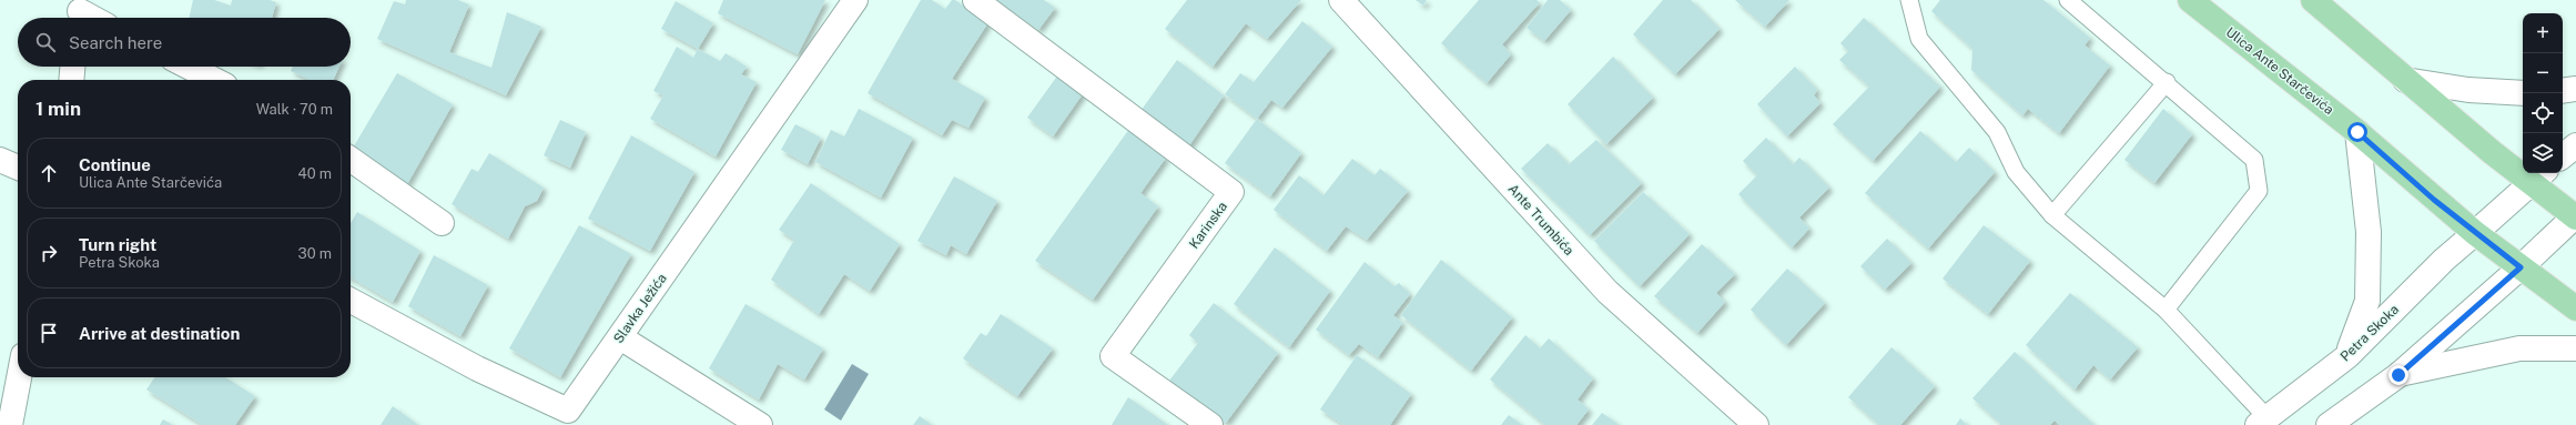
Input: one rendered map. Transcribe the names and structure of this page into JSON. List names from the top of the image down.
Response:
{
  "streets": {
    "main road": ["Ulica Ante Starčevića"],
    "street": [
      "Ante Trumbića",
      "Karinska",
      "Slavka Ježića",
      "Petra Skoka"
    ]
  },
  "crossings": [
    ["Ulica Ante Starčevića", "Petra Skoka"]
  ],
  "page": {
    "map_buttons": ["+", "−"],
    "search": "Search here",
    "heading": ["1 min", "Walk · 70 m"],
    "list": [
      ["Continue", "Ulica Ante Starčevića", "40 m"],
      ["Turn right", "Petra Skoka", "30 m"],
      "Arrive at destination"
    ]
  }
}
